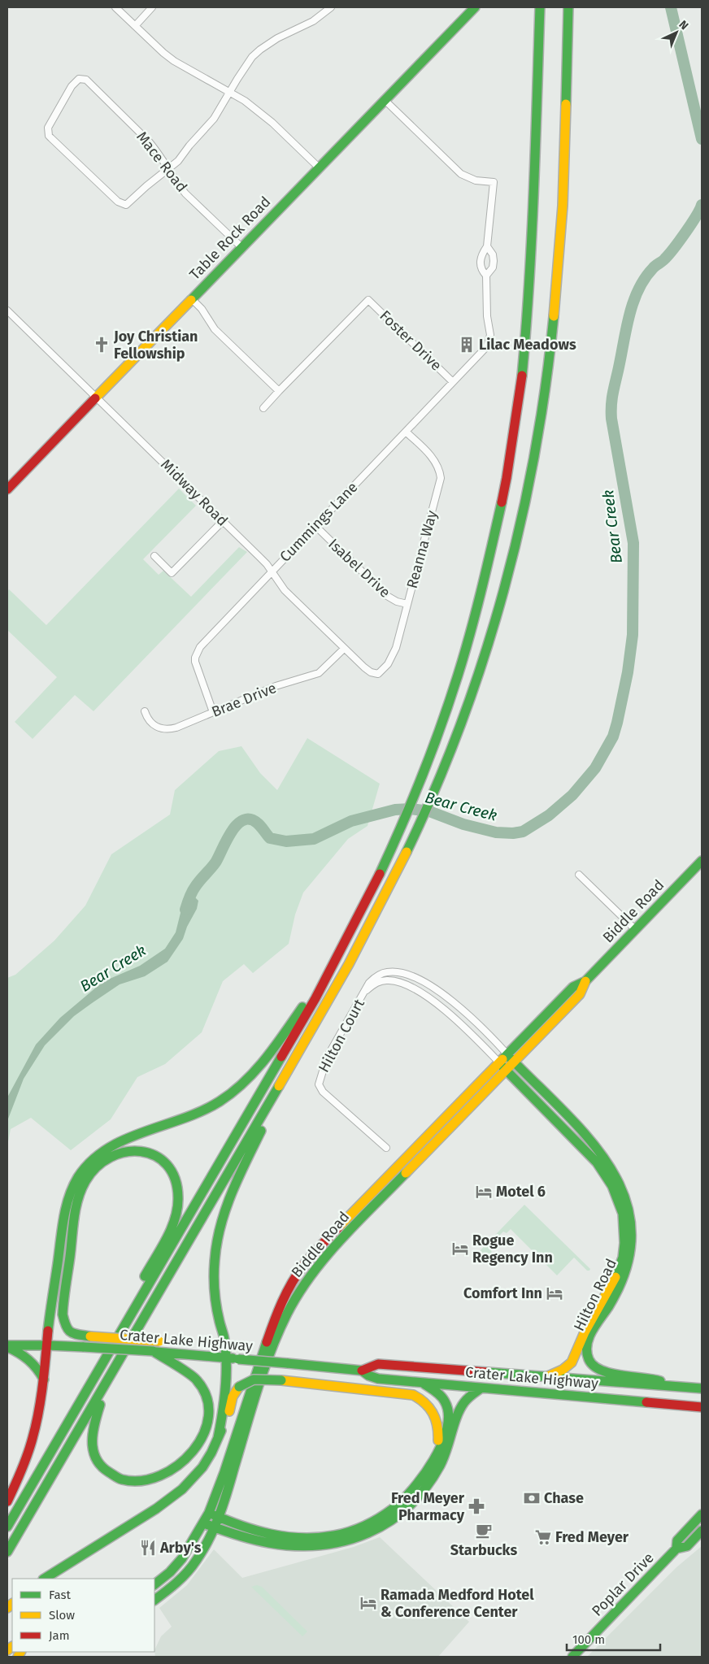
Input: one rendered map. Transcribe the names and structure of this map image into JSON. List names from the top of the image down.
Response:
{
  "streets": {
    "main road": [
      "Table Rock Road",
      "Biddle Road",
      "Hilton Road",
      "Crater Lake Highway",
      "Poplar Drive"
    ],
    "street": [
      "Mace Road",
      "Foster Drive",
      "Midway Road",
      "Cummings Lane",
      "Reanna Way",
      "Isabel Drive",
      "Brae Drive",
      "Hilton Court"
    ]
  },
  "crossings": [
    ["Mace Road", "Table Rock Road"],
    ["Table Rock Road", "Midway Road"],
    ["Foster Drive", "Cummings Lane"],
    ["Midway Road", "Cummings Lane"],
    ["Midway Road", "Reanna Way"],
    ["Midway Road", "Brae Drive"],
    ["Cummings Lane", "Reanna Way"],
    ["Cummings Lane", "Isabel Drive"],
    ["Cummings Lane", "Brae Drive"],
    ["Reanna Way", "Isabel Drive"],
    ["Biddle Road", "Hilton Court"],
    ["Biddle Road", "Hilton Road"],
    ["Hilton Court", "Hilton Road"],
    ["Hilton Road", "Crater Lake Highway"]
  ],
  "water": ["Bear Creek"],
  "places": {
    "church": ["Joy Christian Fellowship"],
    "building": ["Lilac Meadows"],
    "hotel": [
      "Motel 6",
      "Rogue Regency Inn",
      "Comfort Inn",
      "Ramada Medford Hotel & Conference Center"
    ],
    "bank": ["Chase"],
    "pharmacy": ["Fred Meyer Pharmacy"],
    "cafe": ["Starbucks"],
    "supermarket": ["Fred Meyer"],
    "restaurant": ["Arby's"]
  },
  "legend": ["Fast", "Slow", "Jam"],
  "scale_bar": "100 m",
  "north": "top right"
}
